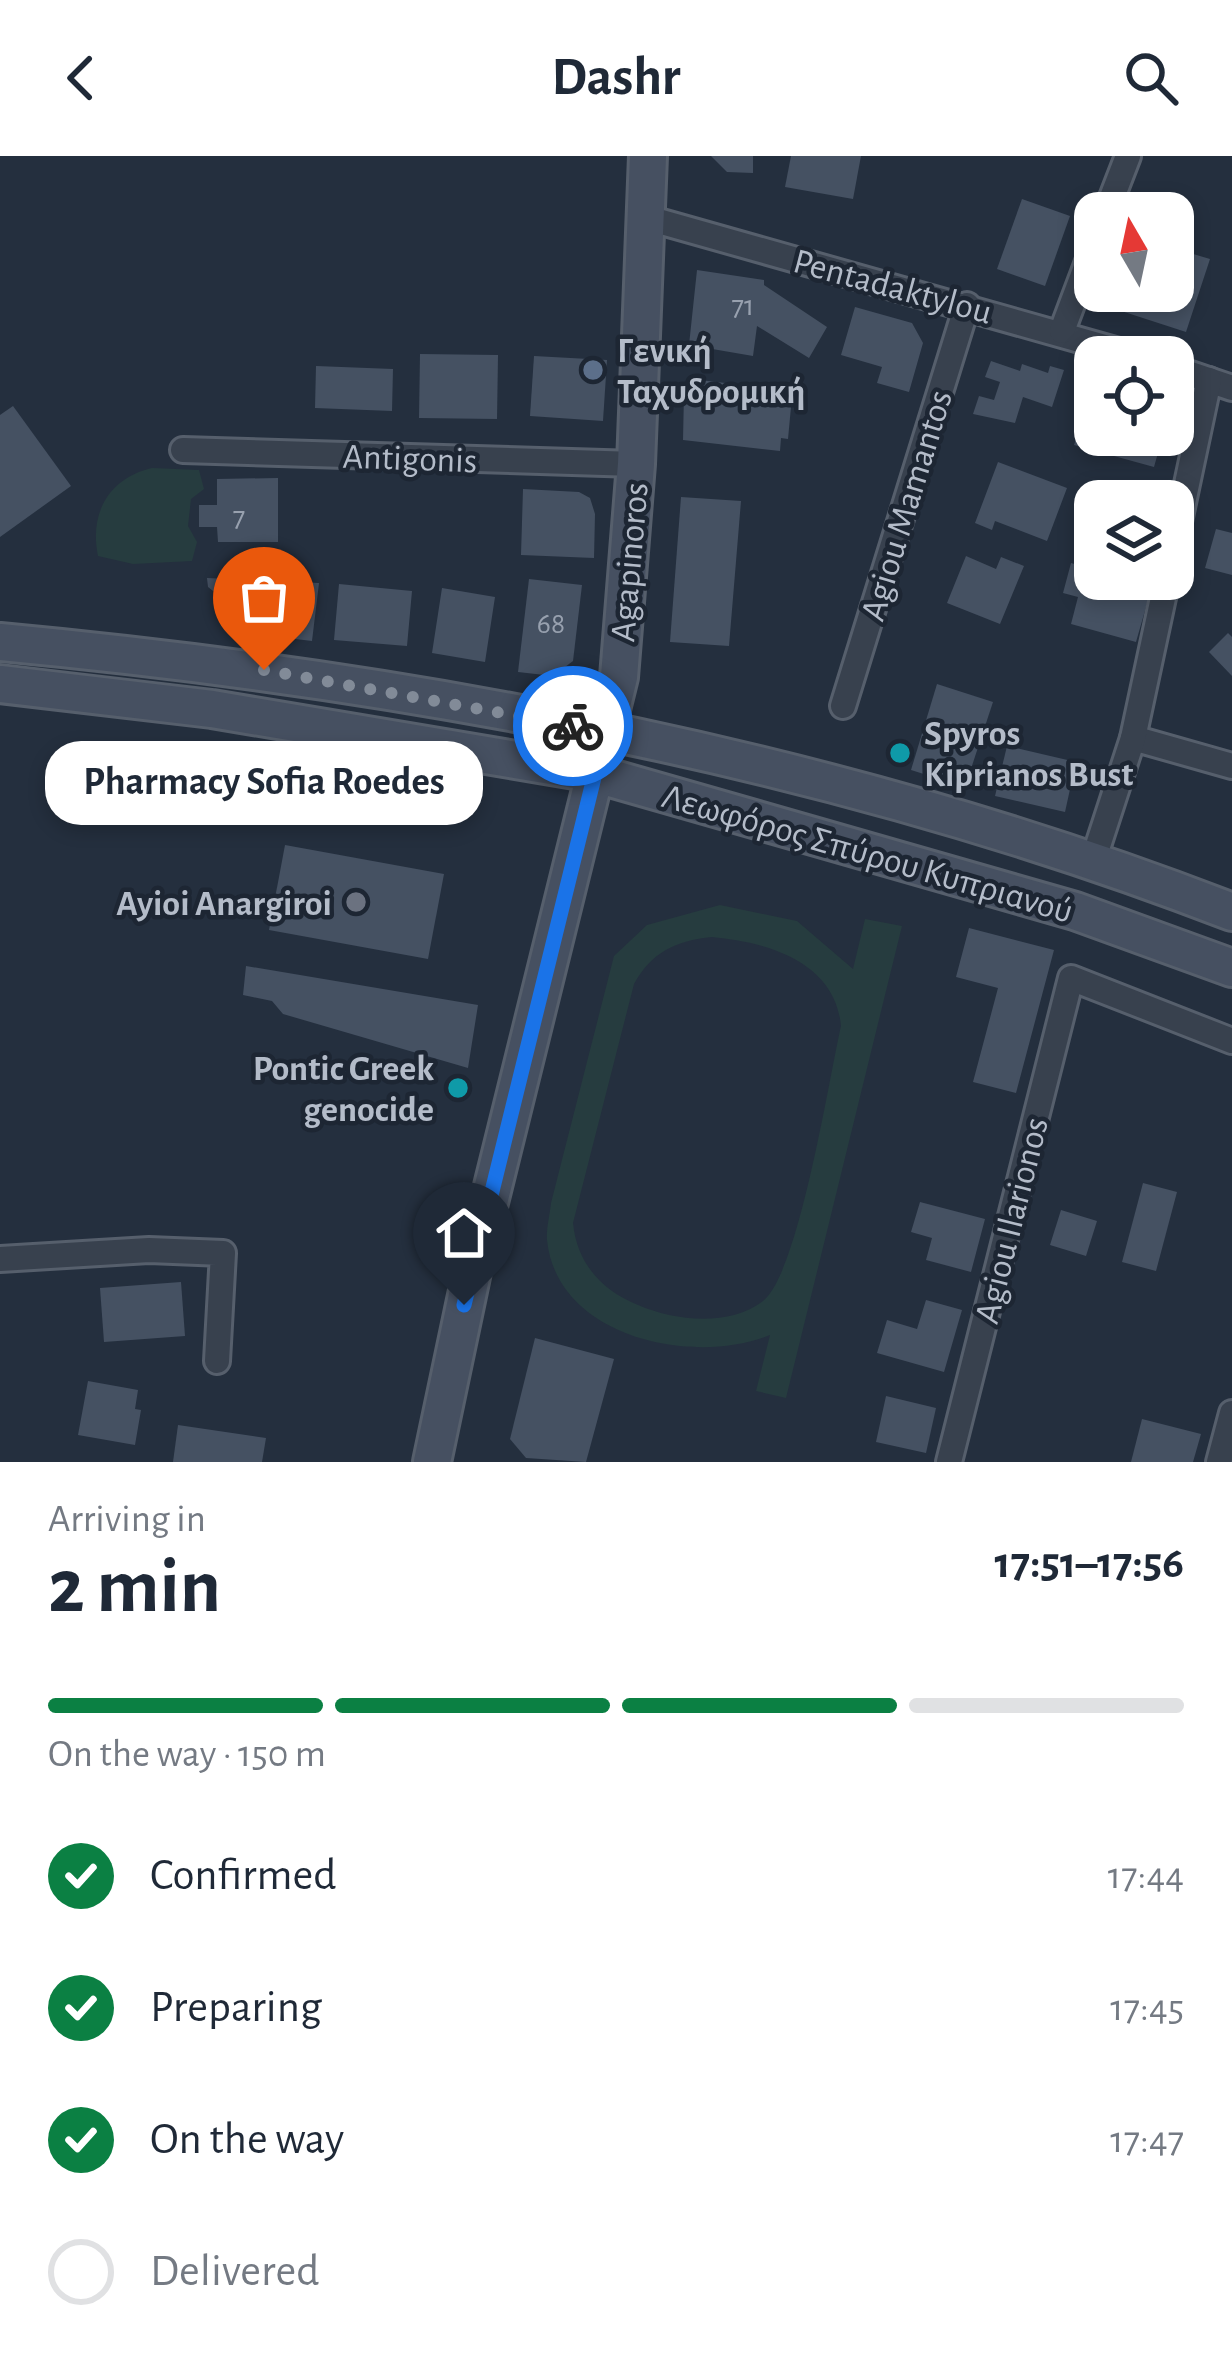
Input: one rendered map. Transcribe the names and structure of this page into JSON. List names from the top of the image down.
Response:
{
  "streets": {
    "main road": ["Agapinoros", "Λεωφόρος Σπύρου Κυπριανού"],
    "street": [
      "Pentadaktylou",
      "Antigonis",
      "Agiou Mamantos",
      "Agiou Ilarionos"
    ]
  },
  "crossings": [
    ["Pentadaktylou", "Agiou Mamantos"],
    ["Pentadaktylou", "Agapinoros"],
    ["Antigonis", "Agapinoros"],
    ["Agapinoros", "Λεωφόρος Σπύρου Κυπριανού"]
  ],
  "places": [
    "Γενική Ταχυδρομική",
    "Pharmacy Sofia Roedes",
    "Spyros Kiprianos Bust",
    "Ayioi Anargiroi",
    "Pontic Greek genocide"
  ],
  "house_numbers": ["71", "7", "68"],
  "north": "top",
  "page": {
    "header": "Dashr",
    "bubble": "Pharmacy Sofia Roedes",
    "heading": ["2 min", "Arriving in", "17:51–17:56"],
    "bar": "On the way · 150 m",
    "list": [
      ["Confirmed", "17:44"],
      ["Preparing", "17:45"],
      ["On the way", "17:47"],
      "Delivered"
    ]
  }
}
